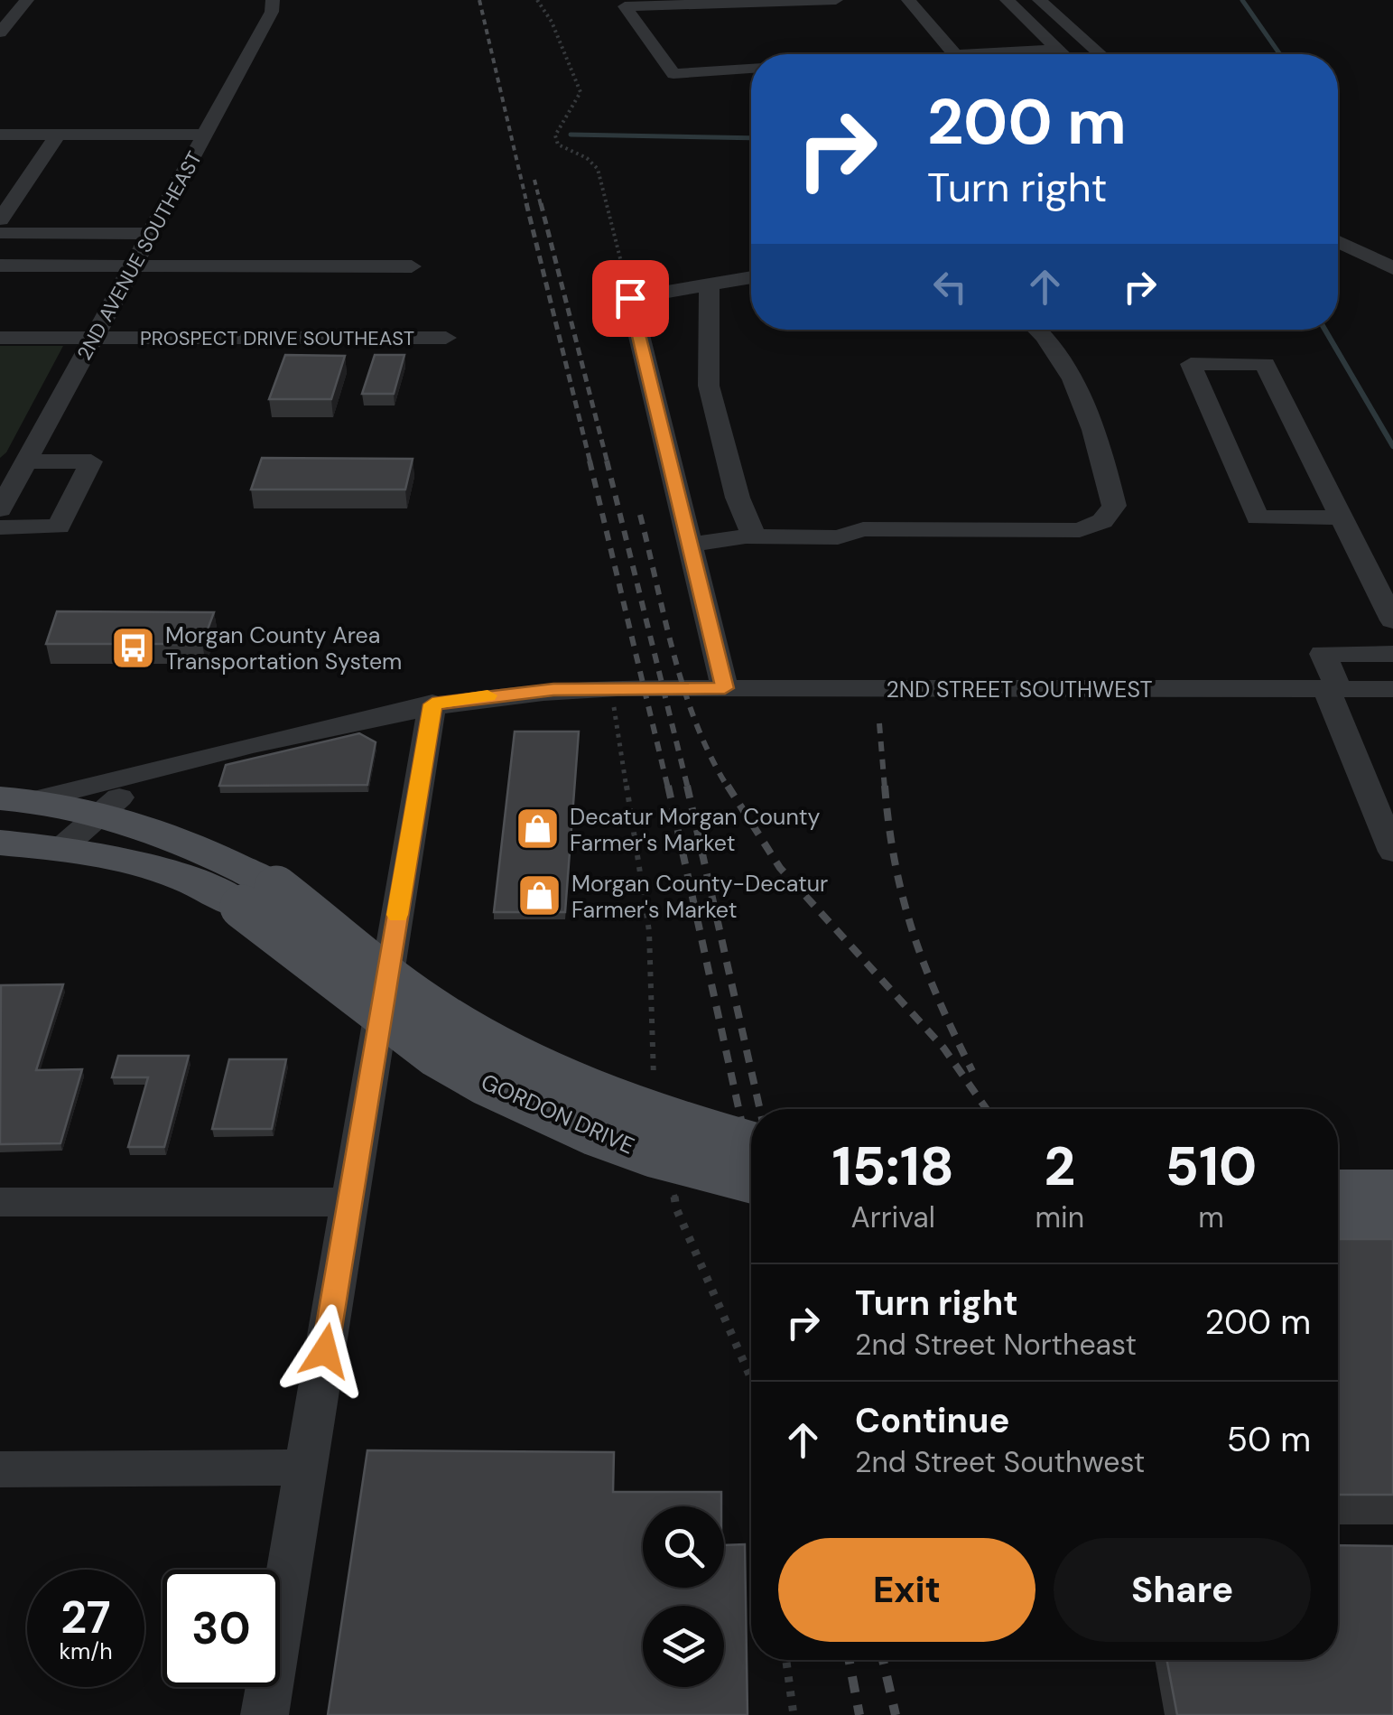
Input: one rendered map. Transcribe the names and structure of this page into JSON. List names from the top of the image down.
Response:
{
  "streets": {
    "main road": ["GORDON DRIVE"],
    "street": ["2ND AVENUE SOUTHEAST", "PROSPECT DRIVE SOUTHEAST", "2ND STREET SOUTHWEST"]
  },
  "crossings": [
    ["2ND AVENUE SOUTHEAST", "PROSPECT DRIVE SOUTHEAST"]
  ],
  "places": {
    "bus stop": ["Morgan County Area Transportation System"],
    "shop": ["Decatur Morgan County Farmer's Market", "Morgan County-Decatur Farmer's Market"]
  },
  "page": {
    "turn": ["200 m", "Turn right"],
    "eta": [
      "15:18",
      "Arrival",
      "2",
      "min",
      "510",
      "m"
    ],
    "list": [
      {
        "name": "Turn right",
        "note": "2nd Street Northeast",
        "value": "200 m"
      },
      {
        "name": "Continue",
        "note": "2nd Street Southwest",
        "value": "50 m"
      }
    ],
    "buttons": ["Exit", "Share"],
    "speed": "27 km/h",
    "limit": "30"
  }
}
